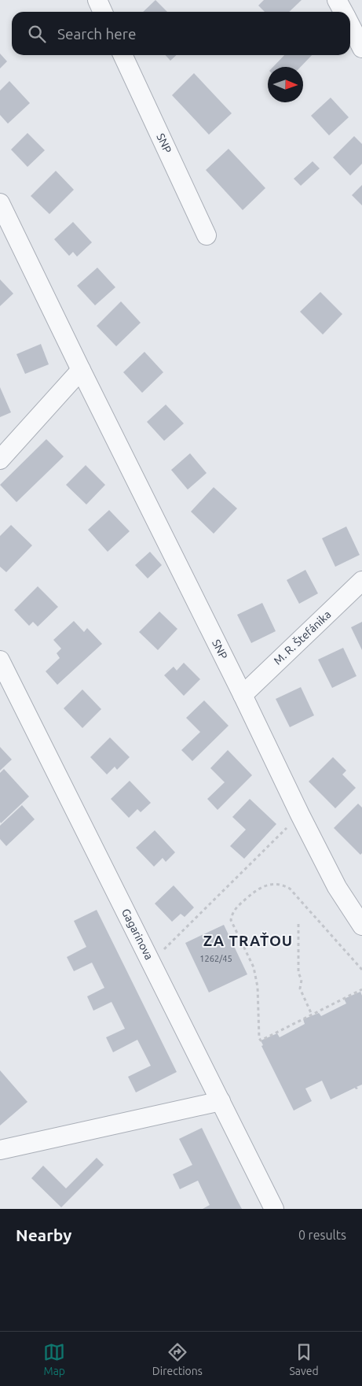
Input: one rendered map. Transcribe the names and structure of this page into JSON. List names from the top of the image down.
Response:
{
  "streets": {
    "street": ["SNP", "M. R. Štefánika", "Gagarinova"]
  },
  "crossings": [
    ["SNP", "M. R. Štefánika"]
  ],
  "districts": ["ZA TRAŤOU"],
  "house_numbers": ["1262/45"],
  "north": "right",
  "page": {
    "search": "Search here",
    "heading": ["Nearby", "0 results"],
    "nav": ["Map", "Directions", "Saved"]
  }
}
